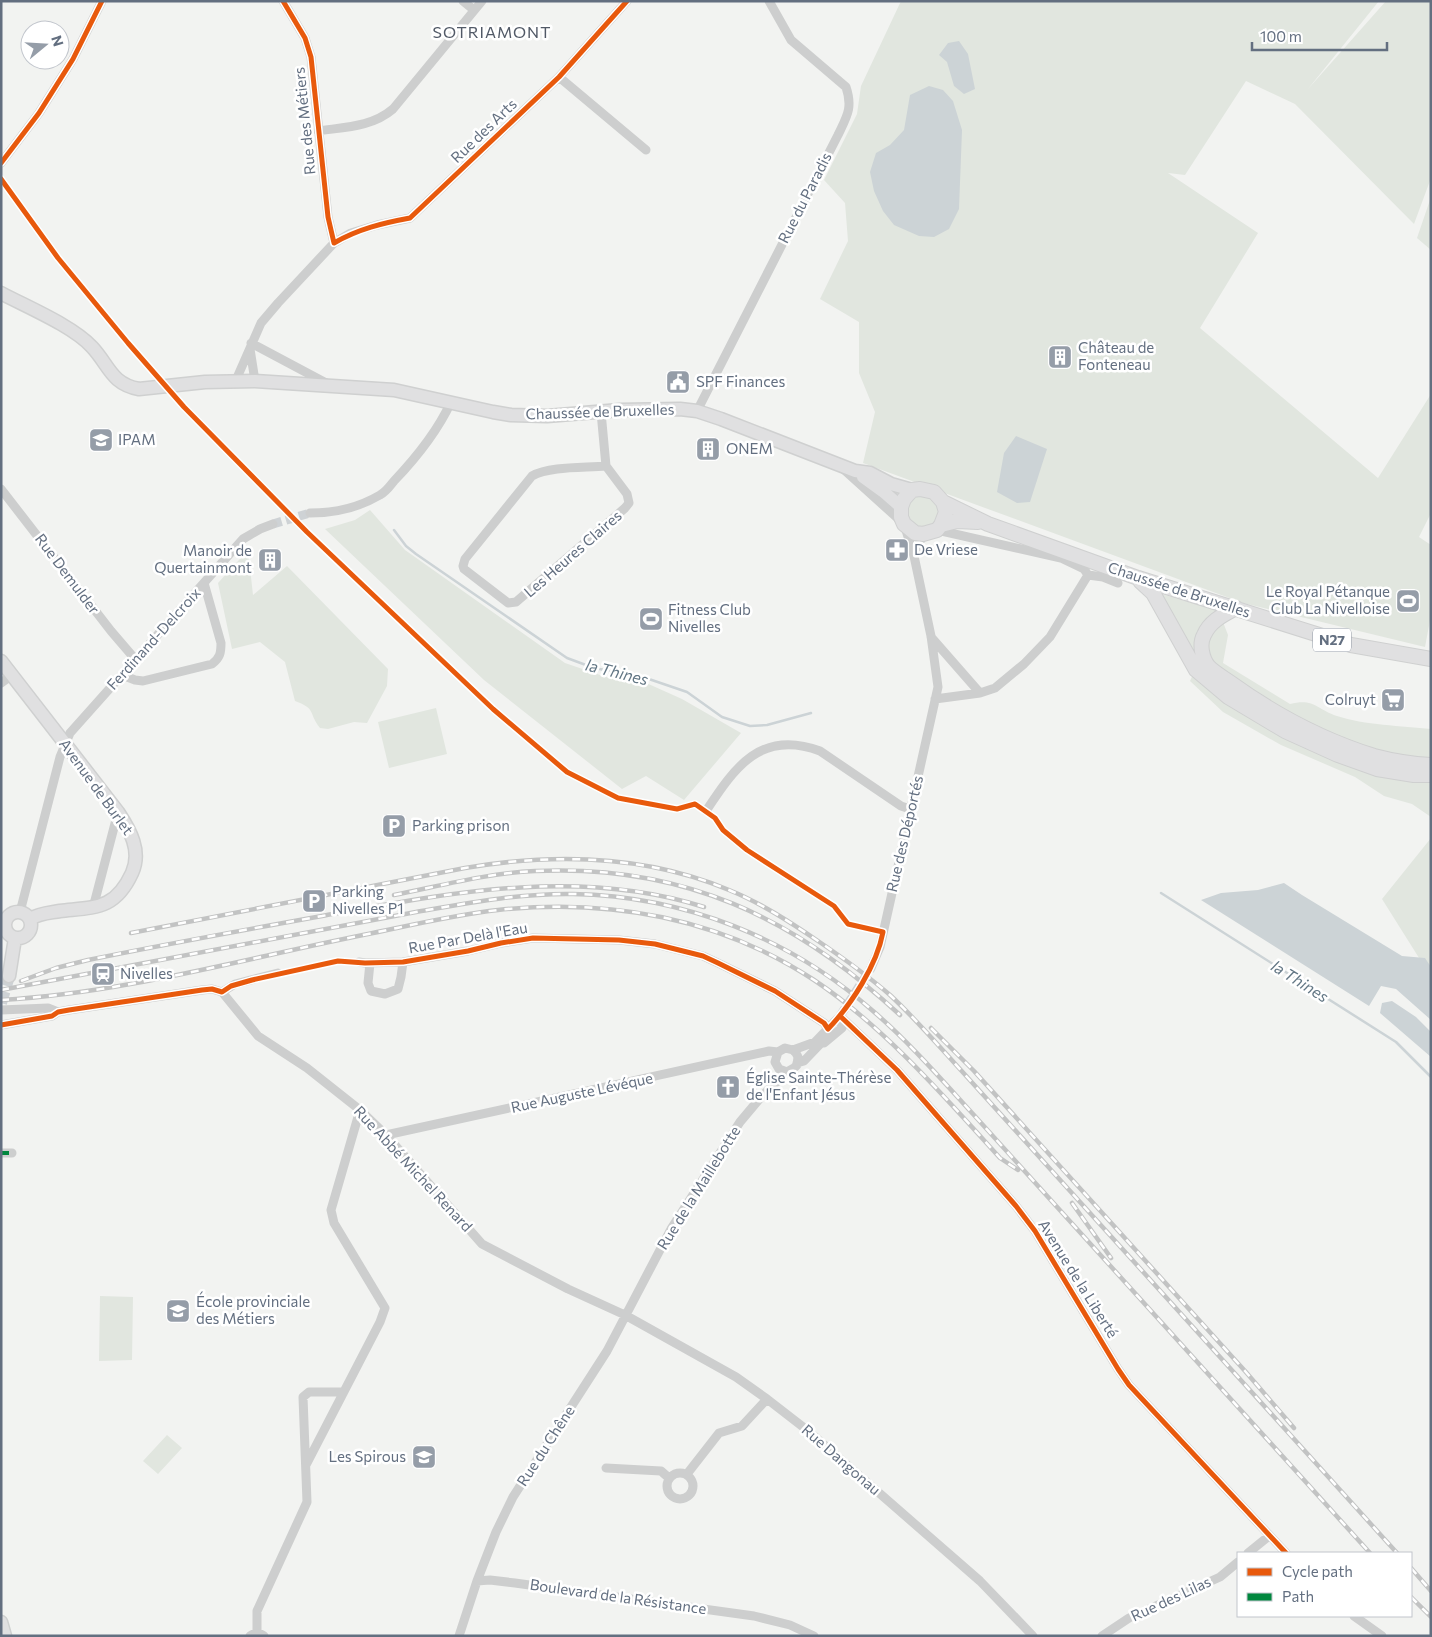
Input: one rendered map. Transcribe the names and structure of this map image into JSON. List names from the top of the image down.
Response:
{
  "streets": {
    "main road": ["Chaussée de Bruxelles", "N27", "Avenue de Burlet"],
    "street": [
      "Rue des Métiers",
      "Rue des Arts",
      "Rue du Paradis",
      "Les Heures Claires",
      "Rue Demulder",
      "Ferdinand-Delcroix",
      "Rue des Déportés",
      "Rue Par Delà l'Eau",
      "Rue Auguste Lévéque",
      "Rue Abbé Michel Renard",
      "Rue de la Maillebotte",
      "Avenue de la Liberté",
      "Rue du Chêne",
      "Rue Dangonau",
      "Boulevard de la Résistance",
      "Rue des Lilas"
    ]
  },
  "crossings": [
    ["Rue des Métiers", "Rue des Arts"],
    ["Rue des Arts", "Chaussée de Bruxelles"],
    ["Rue des Arts", "N27"],
    ["Rue du Paradis", "Chaussée de Bruxelles"],
    ["Chaussée de Bruxelles", "N27"],
    ["Chaussée de Bruxelles", "Rue des Déportés"],
    ["Rue Demulder", "Ferdinand-Delcroix"],
    ["Ferdinand-Delcroix", "Avenue de Burlet"],
    ["N27", "Rue des Déportés"],
    ["Rue Auguste Lévéque", "Rue Abbé Michel Renard"],
    ["Rue Auguste Lévéque", "Rue de la Maillebotte"],
    ["Rue Abbé Michel Renard", "Rue de la Maillebotte"],
    ["Rue Abbé Michel Renard", "Rue du Chêne"],
    ["Rue Abbé Michel Renard", "Rue Dangonau"],
    ["Rue de la Maillebotte", "Rue du Chêne"],
    ["Rue de la Maillebotte", "Rue Dangonau"],
    ["Rue du Chêne", "Rue Dangonau"],
    ["Rue du Chêne", "Boulevard de la Résistance"]
  ],
  "districts": ["SOTRIAMONT"],
  "water": ["la Thines"],
  "places": {
    "building": ["Château de Fonteneau", "ONEM", "Manoir de Quertainmont"],
    "public building": ["SPF Finances"],
    "school or university": ["IPAM", "École provinciale des Métiers", "Les Spirous"],
    "pharmacy": ["De Vriese"],
    "sports": ["Le Royal Pétanque Club La Nivelloise", "Fitness Club Nivelles"],
    "supermarket": ["Colruyt"],
    "parking": ["Parking prison", "Parking Nivelles P1"],
    "station": ["Nivelles"],
    "church": ["Église Sainte-Thérèse de l'Enfant Jésus"]
  },
  "legend": ["Cycle path", "Path"],
  "scale_bar": "100 m",
  "north": "right"
}
